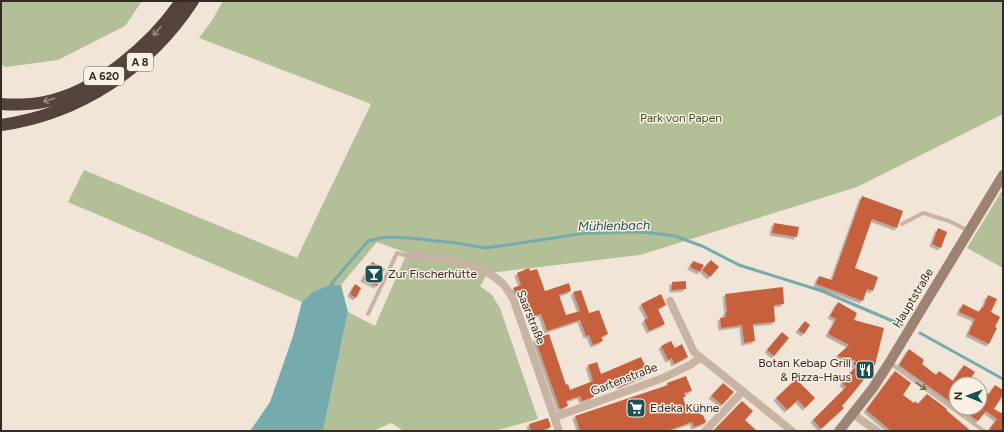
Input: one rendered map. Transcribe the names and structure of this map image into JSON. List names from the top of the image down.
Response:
{
  "streets": {
    "highway": ["A 8", "A 620"],
    "main road": ["Hauptstraße"],
    "street": ["Saarstraße", "Gartenstraße"]
  },
  "crossings": [
    ["Saarstraße", "Gartenstraße"]
  ],
  "water": ["Mühlenbach"],
  "parks": ["Park von Papen"],
  "places": {
    "bar": ["Zur Fischerhütte"],
    "restaurant": ["Botan Kebap Grill & Pizza-Haus"],
    "supermarket": ["Edeka Kühne"]
  },
  "north": "left"
}
